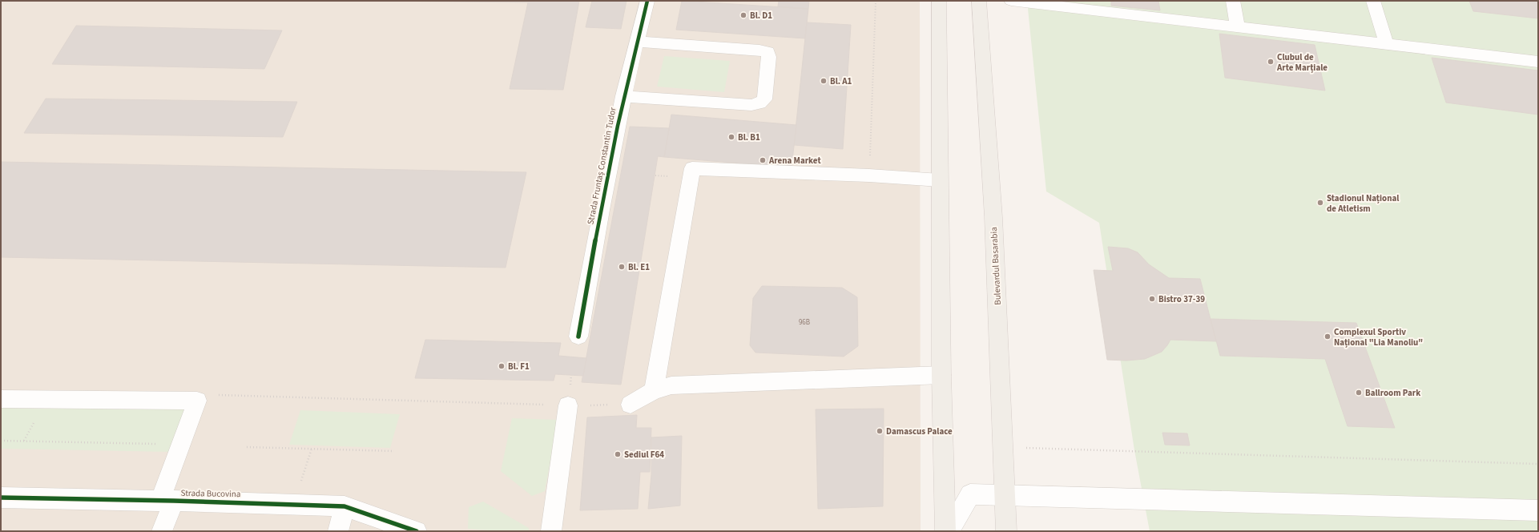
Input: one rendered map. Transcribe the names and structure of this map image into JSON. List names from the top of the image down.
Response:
{
  "streets": {
    "main road": ["Bulevardul Basarabia"],
    "street": ["Strada Fruntaș Constantin Tudor", "Strada Bucovina"]
  },
  "places": [
    "Bl. D1",
    "Clubul de Arte Marțiale",
    "Bl. A1",
    "Bl. B1",
    "Arena Market",
    "Stadionul Național de Atletism",
    "Bl. E1",
    "Bistro 37-39",
    "Complexul Sportiv Național \"Lia Manoliu\"",
    "Bl. F1",
    "Ballroom Park",
    "Damascus Palace",
    "Sediul F64"
  ],
  "house_numbers": ["96B"]
}
